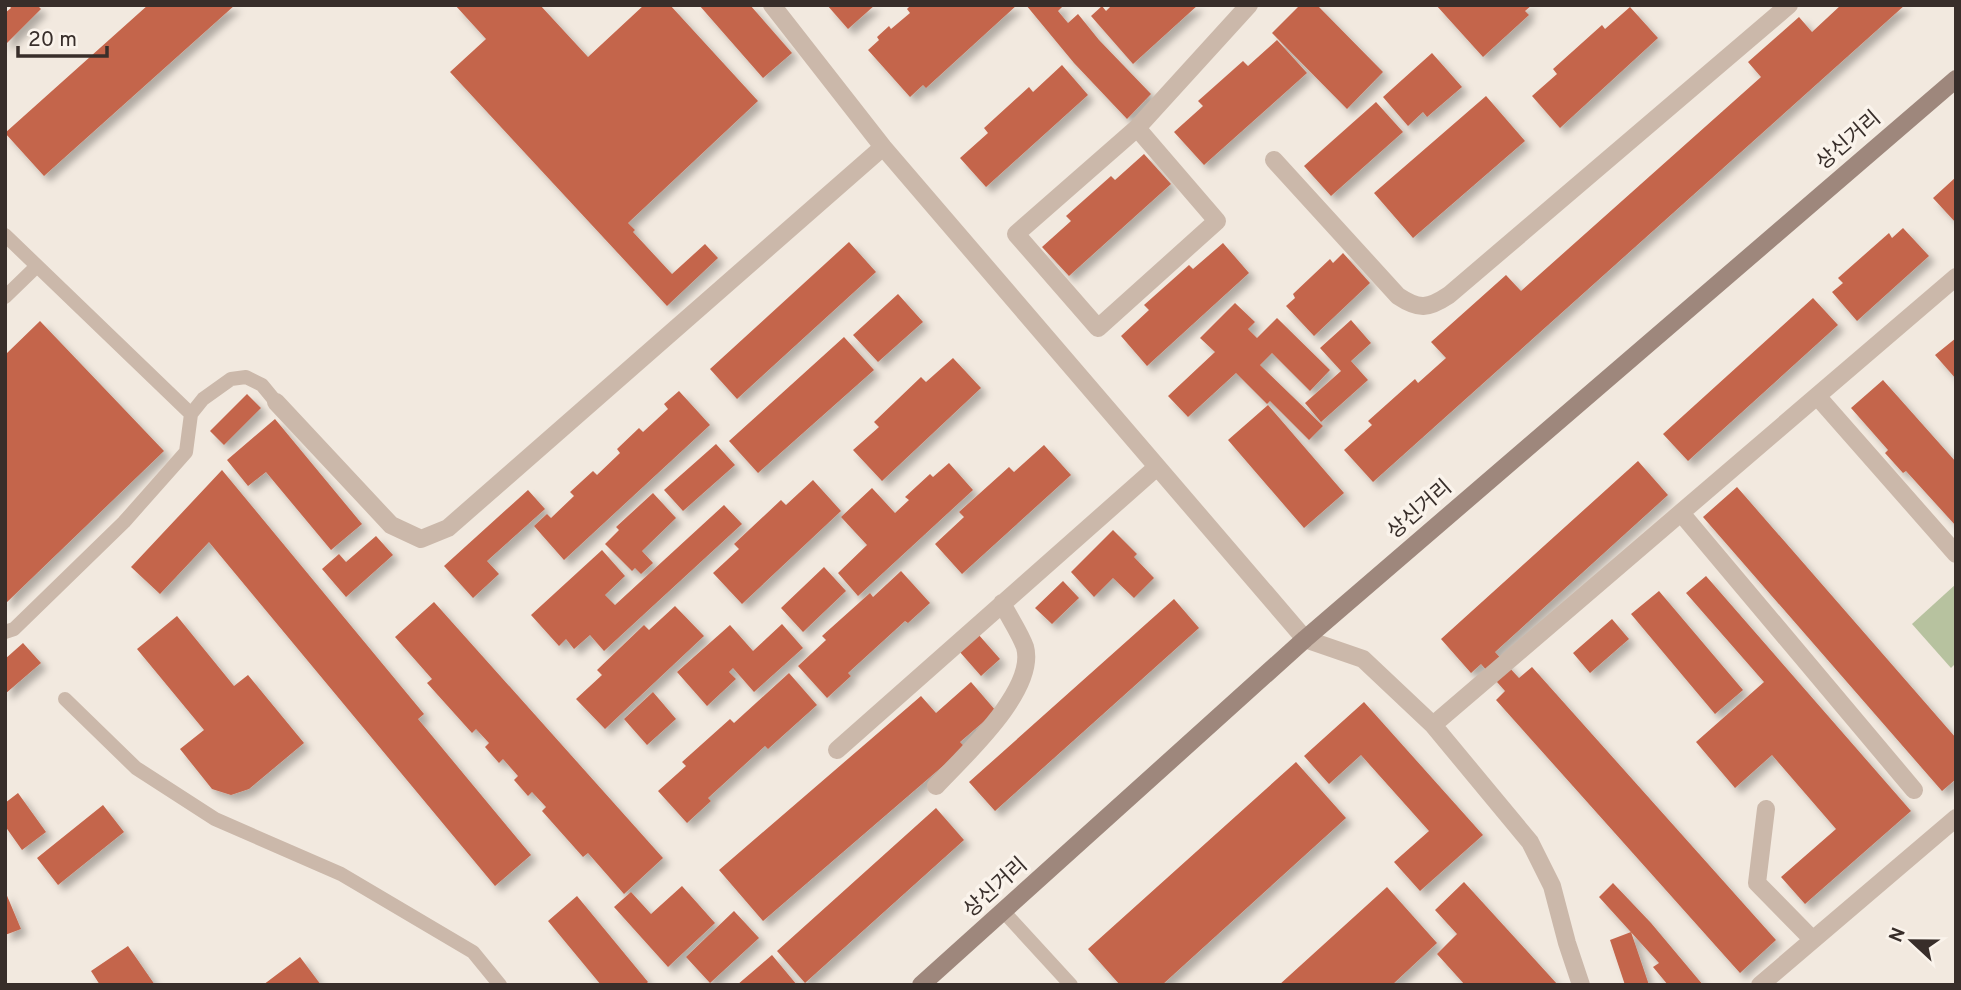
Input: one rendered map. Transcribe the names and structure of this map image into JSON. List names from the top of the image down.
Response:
{
  "streets": {
    "main road": ["상신거리"]
  },
  "scale_bar": "20 m",
  "north": "left"
}
